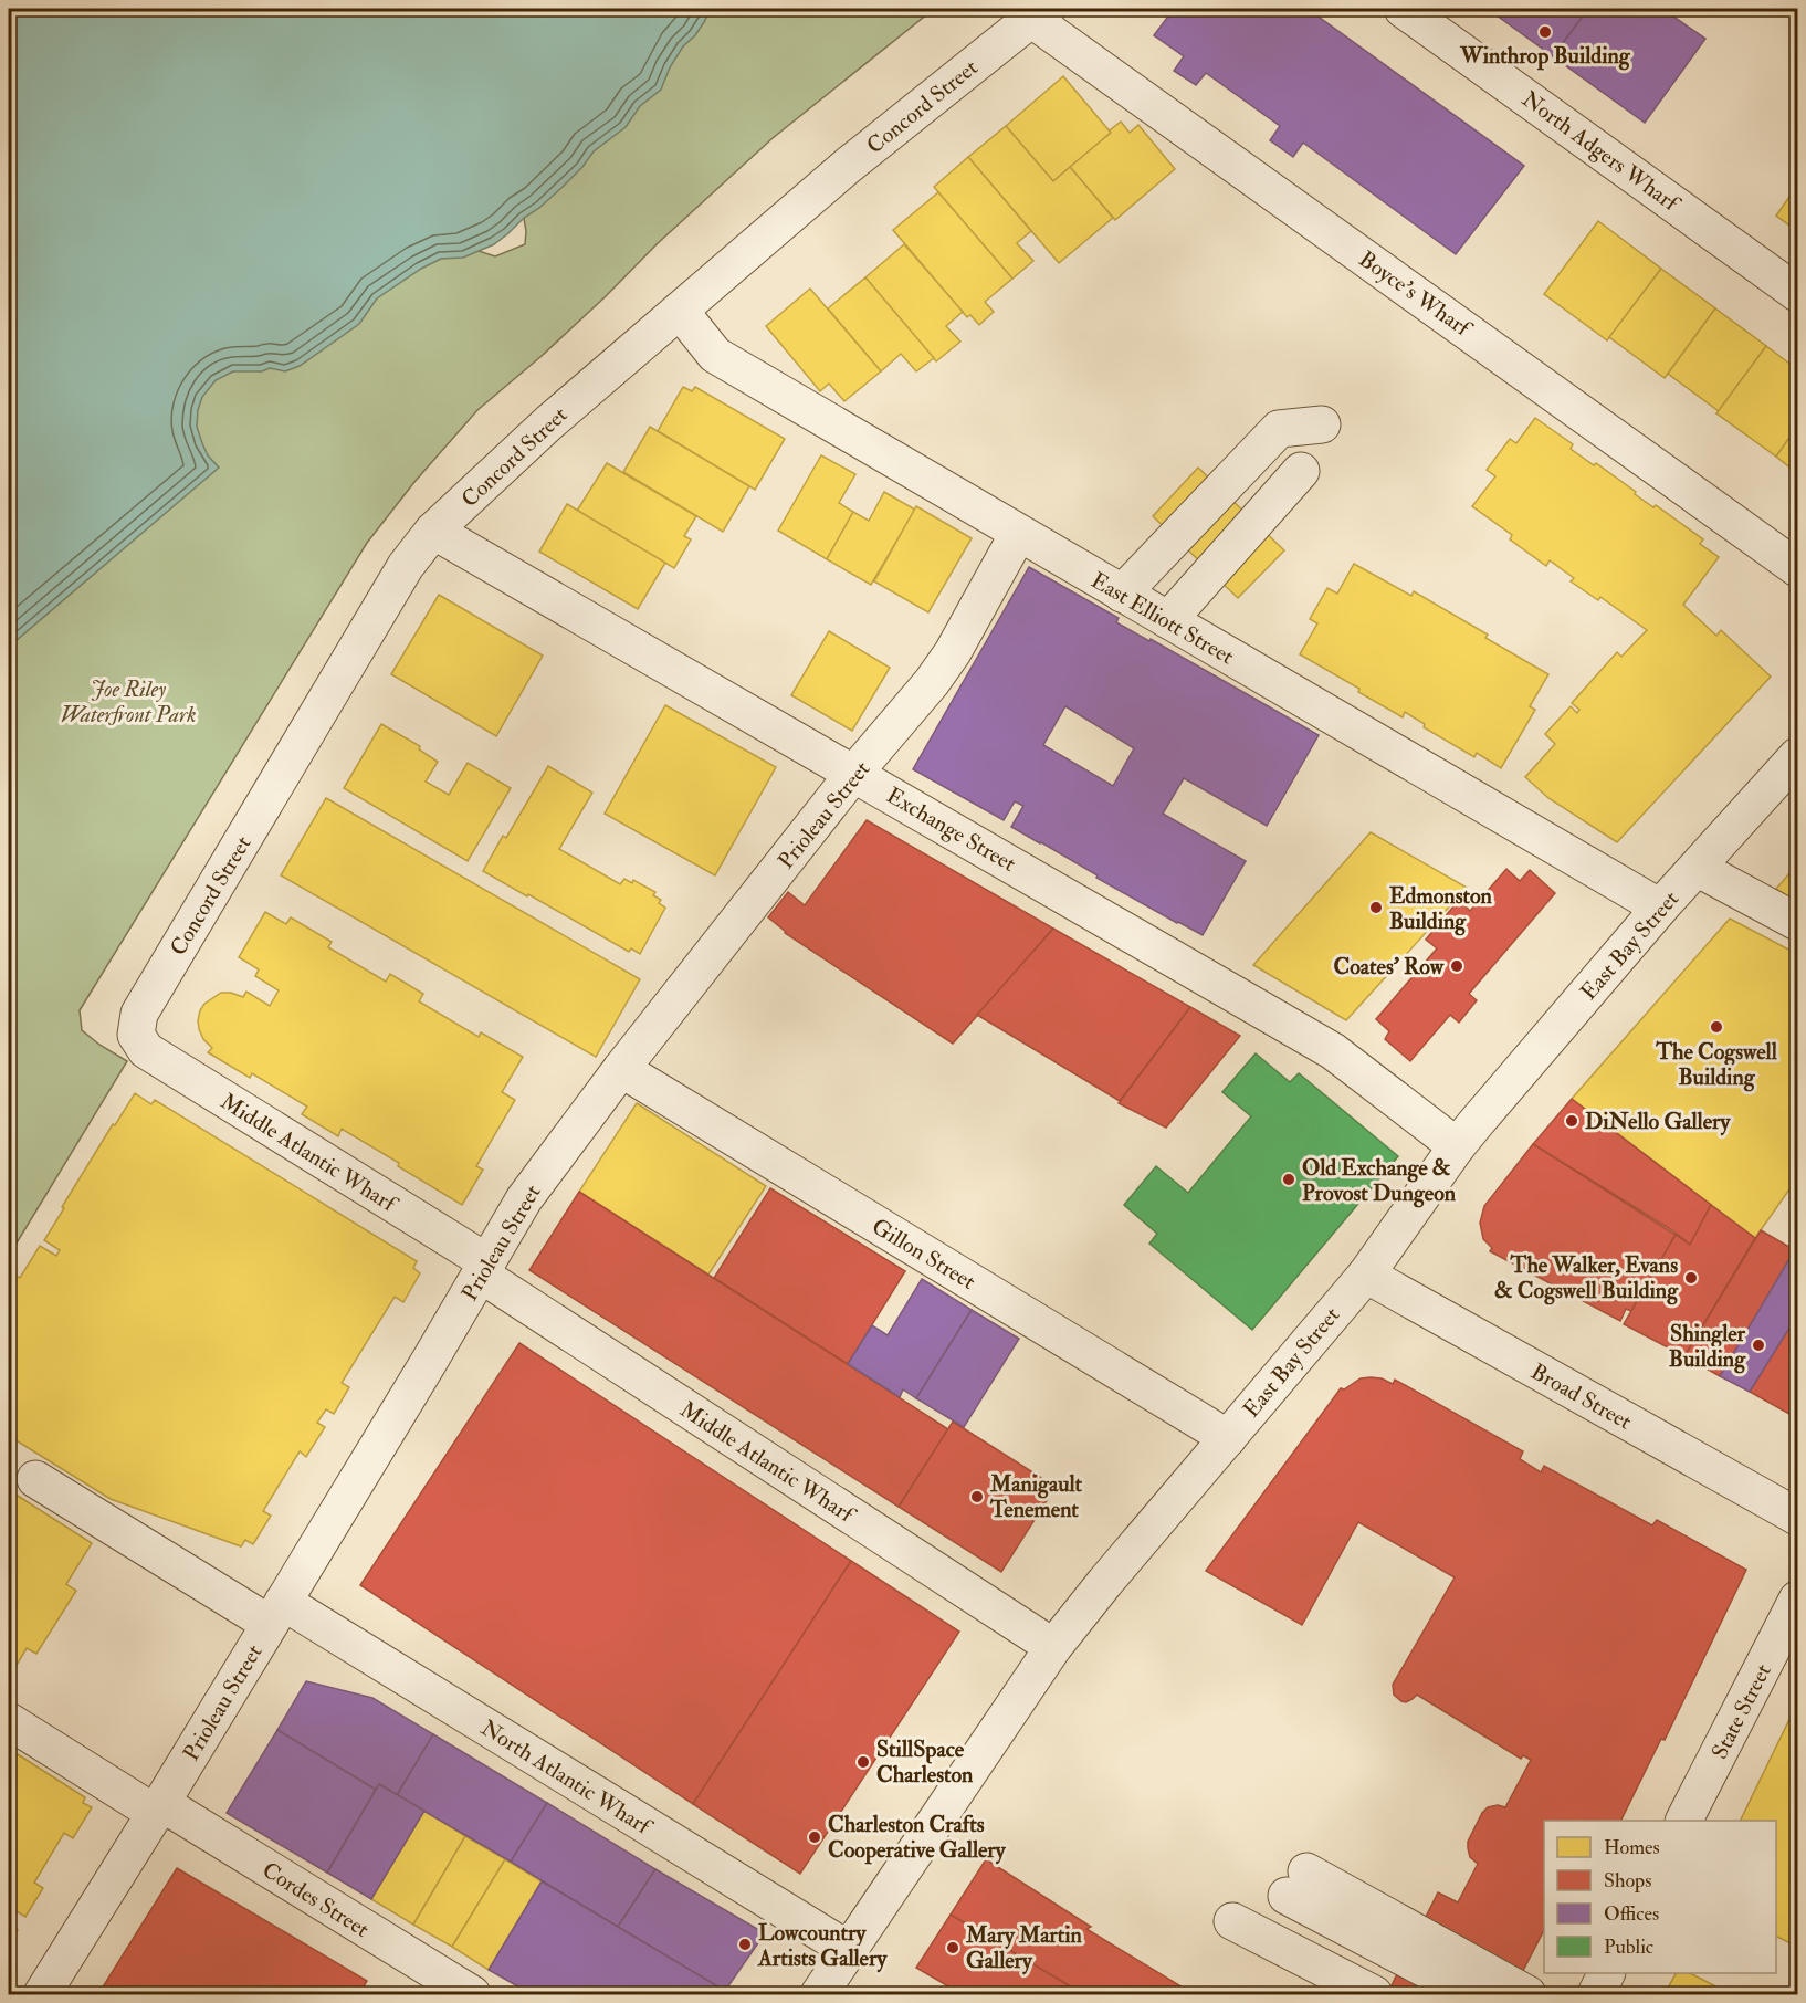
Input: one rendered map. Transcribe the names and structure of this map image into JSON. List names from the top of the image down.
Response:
{
  "streets": {
    "street": [
      "Concord Street",
      "North Adgers Wharf",
      "Boyce's Wharf",
      "East Elliott Street",
      "Prioleau Street",
      "Exchange Street",
      "East Bay Street",
      "Middle Atlantic Wharf",
      "Gillon Street",
      "Broad Street",
      "State Street",
      "North Atlantic Wharf",
      "Cordes Street"
    ]
  },
  "crossings": [
    ["Concord Street", "Boyce's Wharf"],
    ["Concord Street", "East Elliott Street"],
    ["Concord Street", "Exchange Street"],
    ["Concord Street", "Middle Atlantic Wharf"],
    ["East Elliott Street", "Prioleau Street"],
    ["East Elliott Street", "East Bay Street"],
    ["Prioleau Street", "Exchange Street"],
    ["Prioleau Street", "Middle Atlantic Wharf"],
    ["Prioleau Street", "Gillon Street"],
    ["Prioleau Street", "North Atlantic Wharf"],
    ["Prioleau Street", "Cordes Street"],
    ["Exchange Street", "East Bay Street"],
    ["East Bay Street", "Middle Atlantic Wharf"],
    ["East Bay Street", "Gillon Street"],
    ["East Bay Street", "Broad Street"],
    ["East Bay Street", "North Atlantic Wharf"]
  ],
  "parks": ["Joe Riley Waterfront Park"],
  "places": [
    "Winthrop Building",
    "Edmonston Building",
    "Coates' Row",
    "The Cogswell Building",
    "DiNello Gallery",
    "Old Exchange & Provost Dungeon",
    "The Walker, Evans & Cogswell Building",
    "Shingler Building",
    "Manigault Tenement",
    "StillSpace Charleston",
    "Charleston Crafts Cooperative Gallery",
    "Lowcountry Artists Gallery",
    "Mary Martin Gallery"
  ],
  "legend": [
    "Homes",
    "Shops",
    "Offices",
    "Public"
  ]
}
